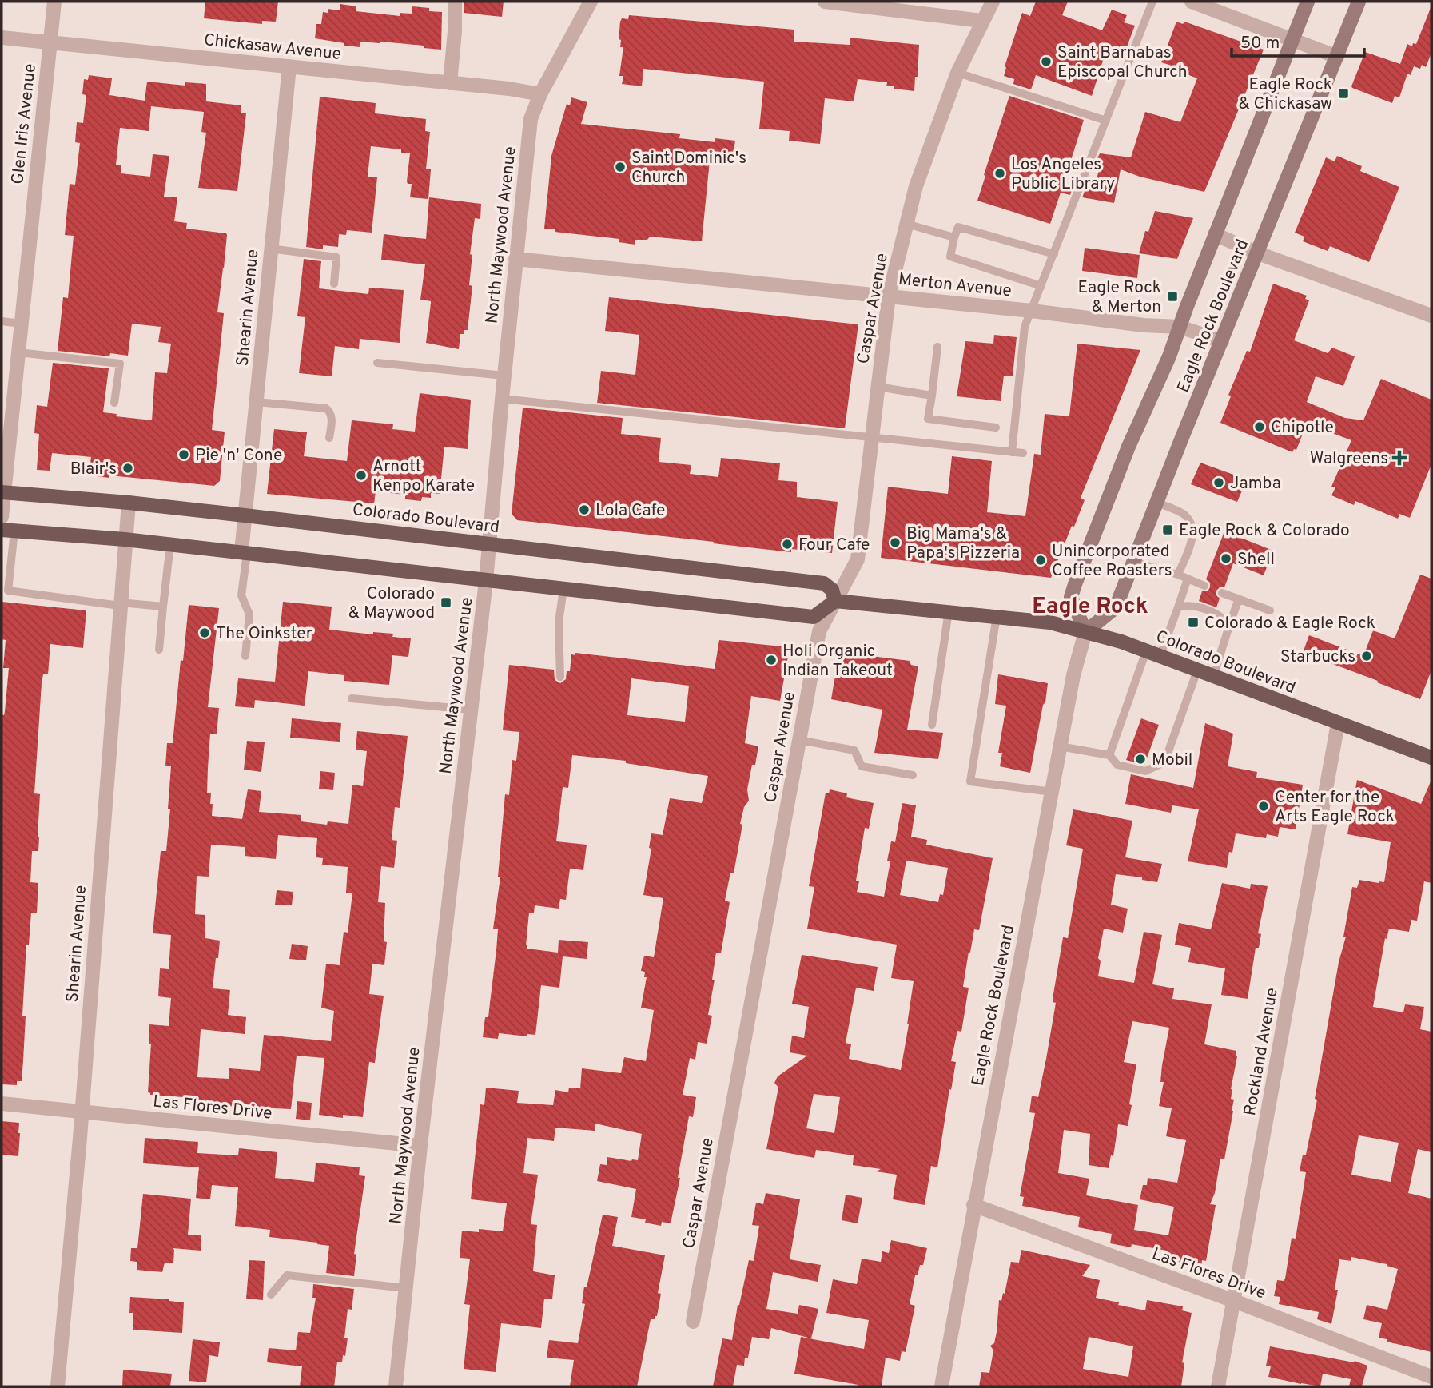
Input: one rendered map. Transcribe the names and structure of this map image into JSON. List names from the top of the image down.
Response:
{
  "streets": {
    "main road": ["Eagle Rock Boulevard", "Colorado Boulevard"],
    "street": [
      "Chickasaw Avenue",
      "Glen Iris Avenue",
      "North Maywood Avenue",
      "Merton Avenue",
      "Shearin Avenue",
      "Caspar Avenue",
      "Rockland Avenue",
      "Las Flores Drive"
    ]
  },
  "crossings": [
    ["Chickasaw Avenue", "Glen Iris Avenue"],
    ["Chickasaw Avenue", "North Maywood Avenue"],
    ["Chickasaw Avenue", "Shearin Avenue"],
    ["Glen Iris Avenue", "Colorado Boulevard"],
    ["North Maywood Avenue", "Merton Avenue"],
    ["North Maywood Avenue", "Colorado Boulevard"],
    ["North Maywood Avenue", "Las Flores Drive"],
    ["Merton Avenue", "Caspar Avenue"],
    ["Merton Avenue", "Eagle Rock Boulevard"],
    ["Shearin Avenue", "Colorado Boulevard"],
    ["Shearin Avenue", "Las Flores Drive"],
    ["Caspar Avenue", "Colorado Boulevard"],
    ["Eagle Rock Boulevard", "Colorado Boulevard"],
    ["Eagle Rock Boulevard", "Las Flores Drive"],
    ["Colorado Boulevard", "Rockland Avenue"],
    ["Rockland Avenue", "Las Flores Drive"]
  ],
  "districts": ["Eagle Rock"],
  "places": {
    "other": [
      "Saint Barnabas Episcopal Church",
      "Saint Dominic's Church",
      "Los Angeles Public Library",
      "Chipotle",
      "Pie 'n' Cone",
      "Blair's",
      "Arnott Kenpo Karate",
      "Jamba",
      "Lola Cafe",
      "Big Mama's & Papa's Pizzeria",
      "Four Cafe",
      "Shell",
      "Unincorporated Coffee Roasters",
      "The Oinkster",
      "Starbucks",
      "Holi Organic Indian Takeout",
      "Mobil",
      "Center for the Arts Eagle Rock"
    ],
    "transit": [
      "Eagle Rock & Chickasaw",
      "Eagle Rock & Merton",
      "Eagle Rock & Colorado",
      "Colorado & Maywood",
      "Colorado & Eagle Rock"
    ],
    "health": ["Walgreens"]
  },
  "scale_bar": "50 m"
}
